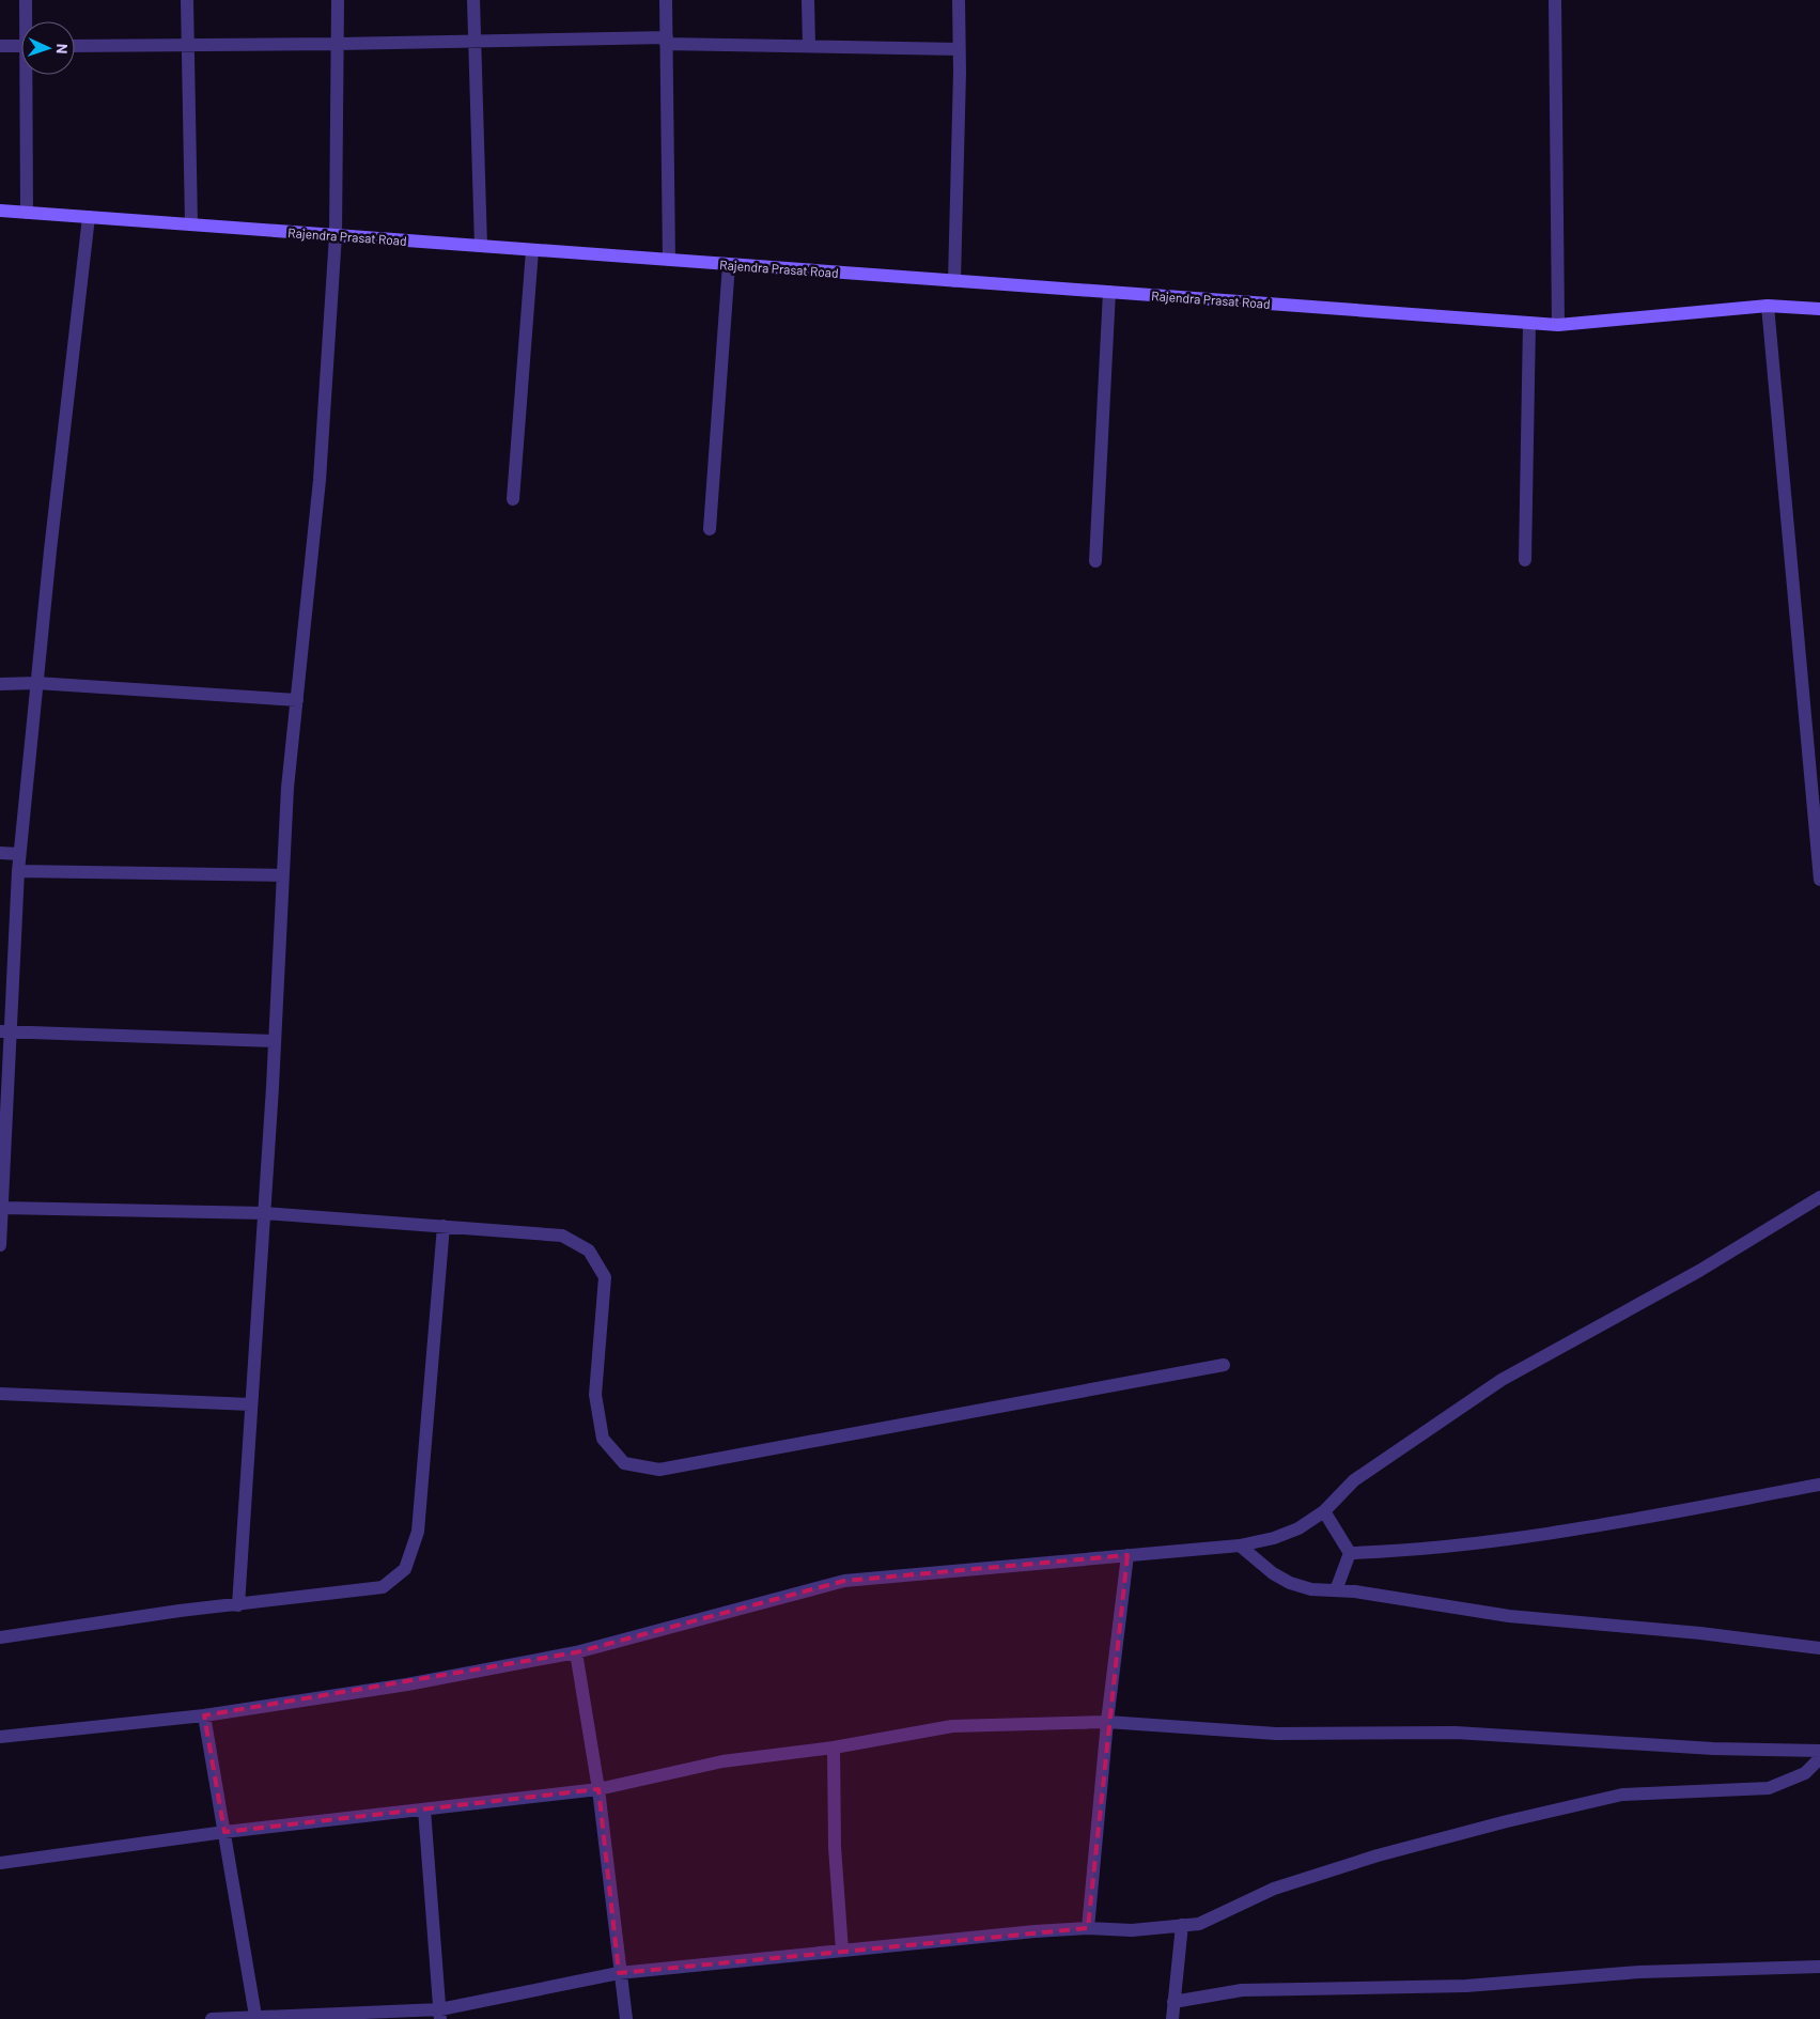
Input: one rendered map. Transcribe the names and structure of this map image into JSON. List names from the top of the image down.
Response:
{
  "streets": {
    "street": ["Rajendra Prasat Road"]
  },
  "north": "right"
}
